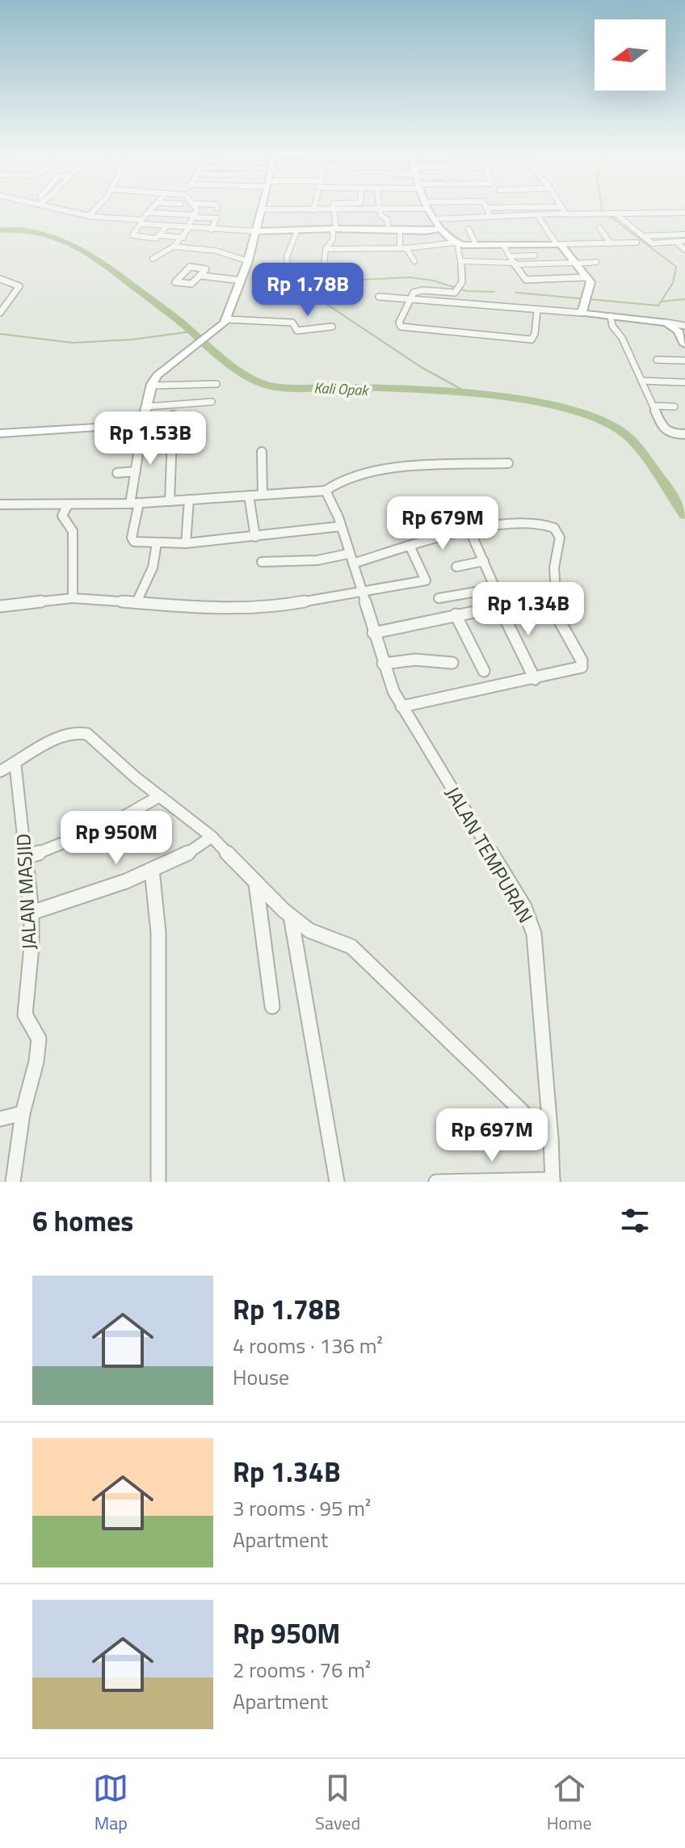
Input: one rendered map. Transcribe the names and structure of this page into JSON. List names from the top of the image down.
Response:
{
  "streets": {
    "street": ["JALAN TEMPURAN", "JALAN MASJID"]
  },
  "water": ["Kali Opak"],
  "north": "left",
  "page": {
    "price": [
      "Rp 1.78B",
      "Rp 1.53B",
      "Rp 679M",
      "Rp 1.34B",
      "Rp 950M",
      "Rp 697M"
    ],
    "heading": "6 homes",
    "list": [
      {
        "name": "Rp 1.78B",
        "note": "4 rooms · 136 m² · House"
      },
      {
        "name": "Rp 1.34B",
        "note": "3 rooms · 95 m² · Apartment"
      },
      {
        "name": "Rp 950M",
        "note": "2 rooms · 76 m² · Apartment"
      }
    ],
    "tabs": ["Map", "Saved", "Home"]
  }
}
